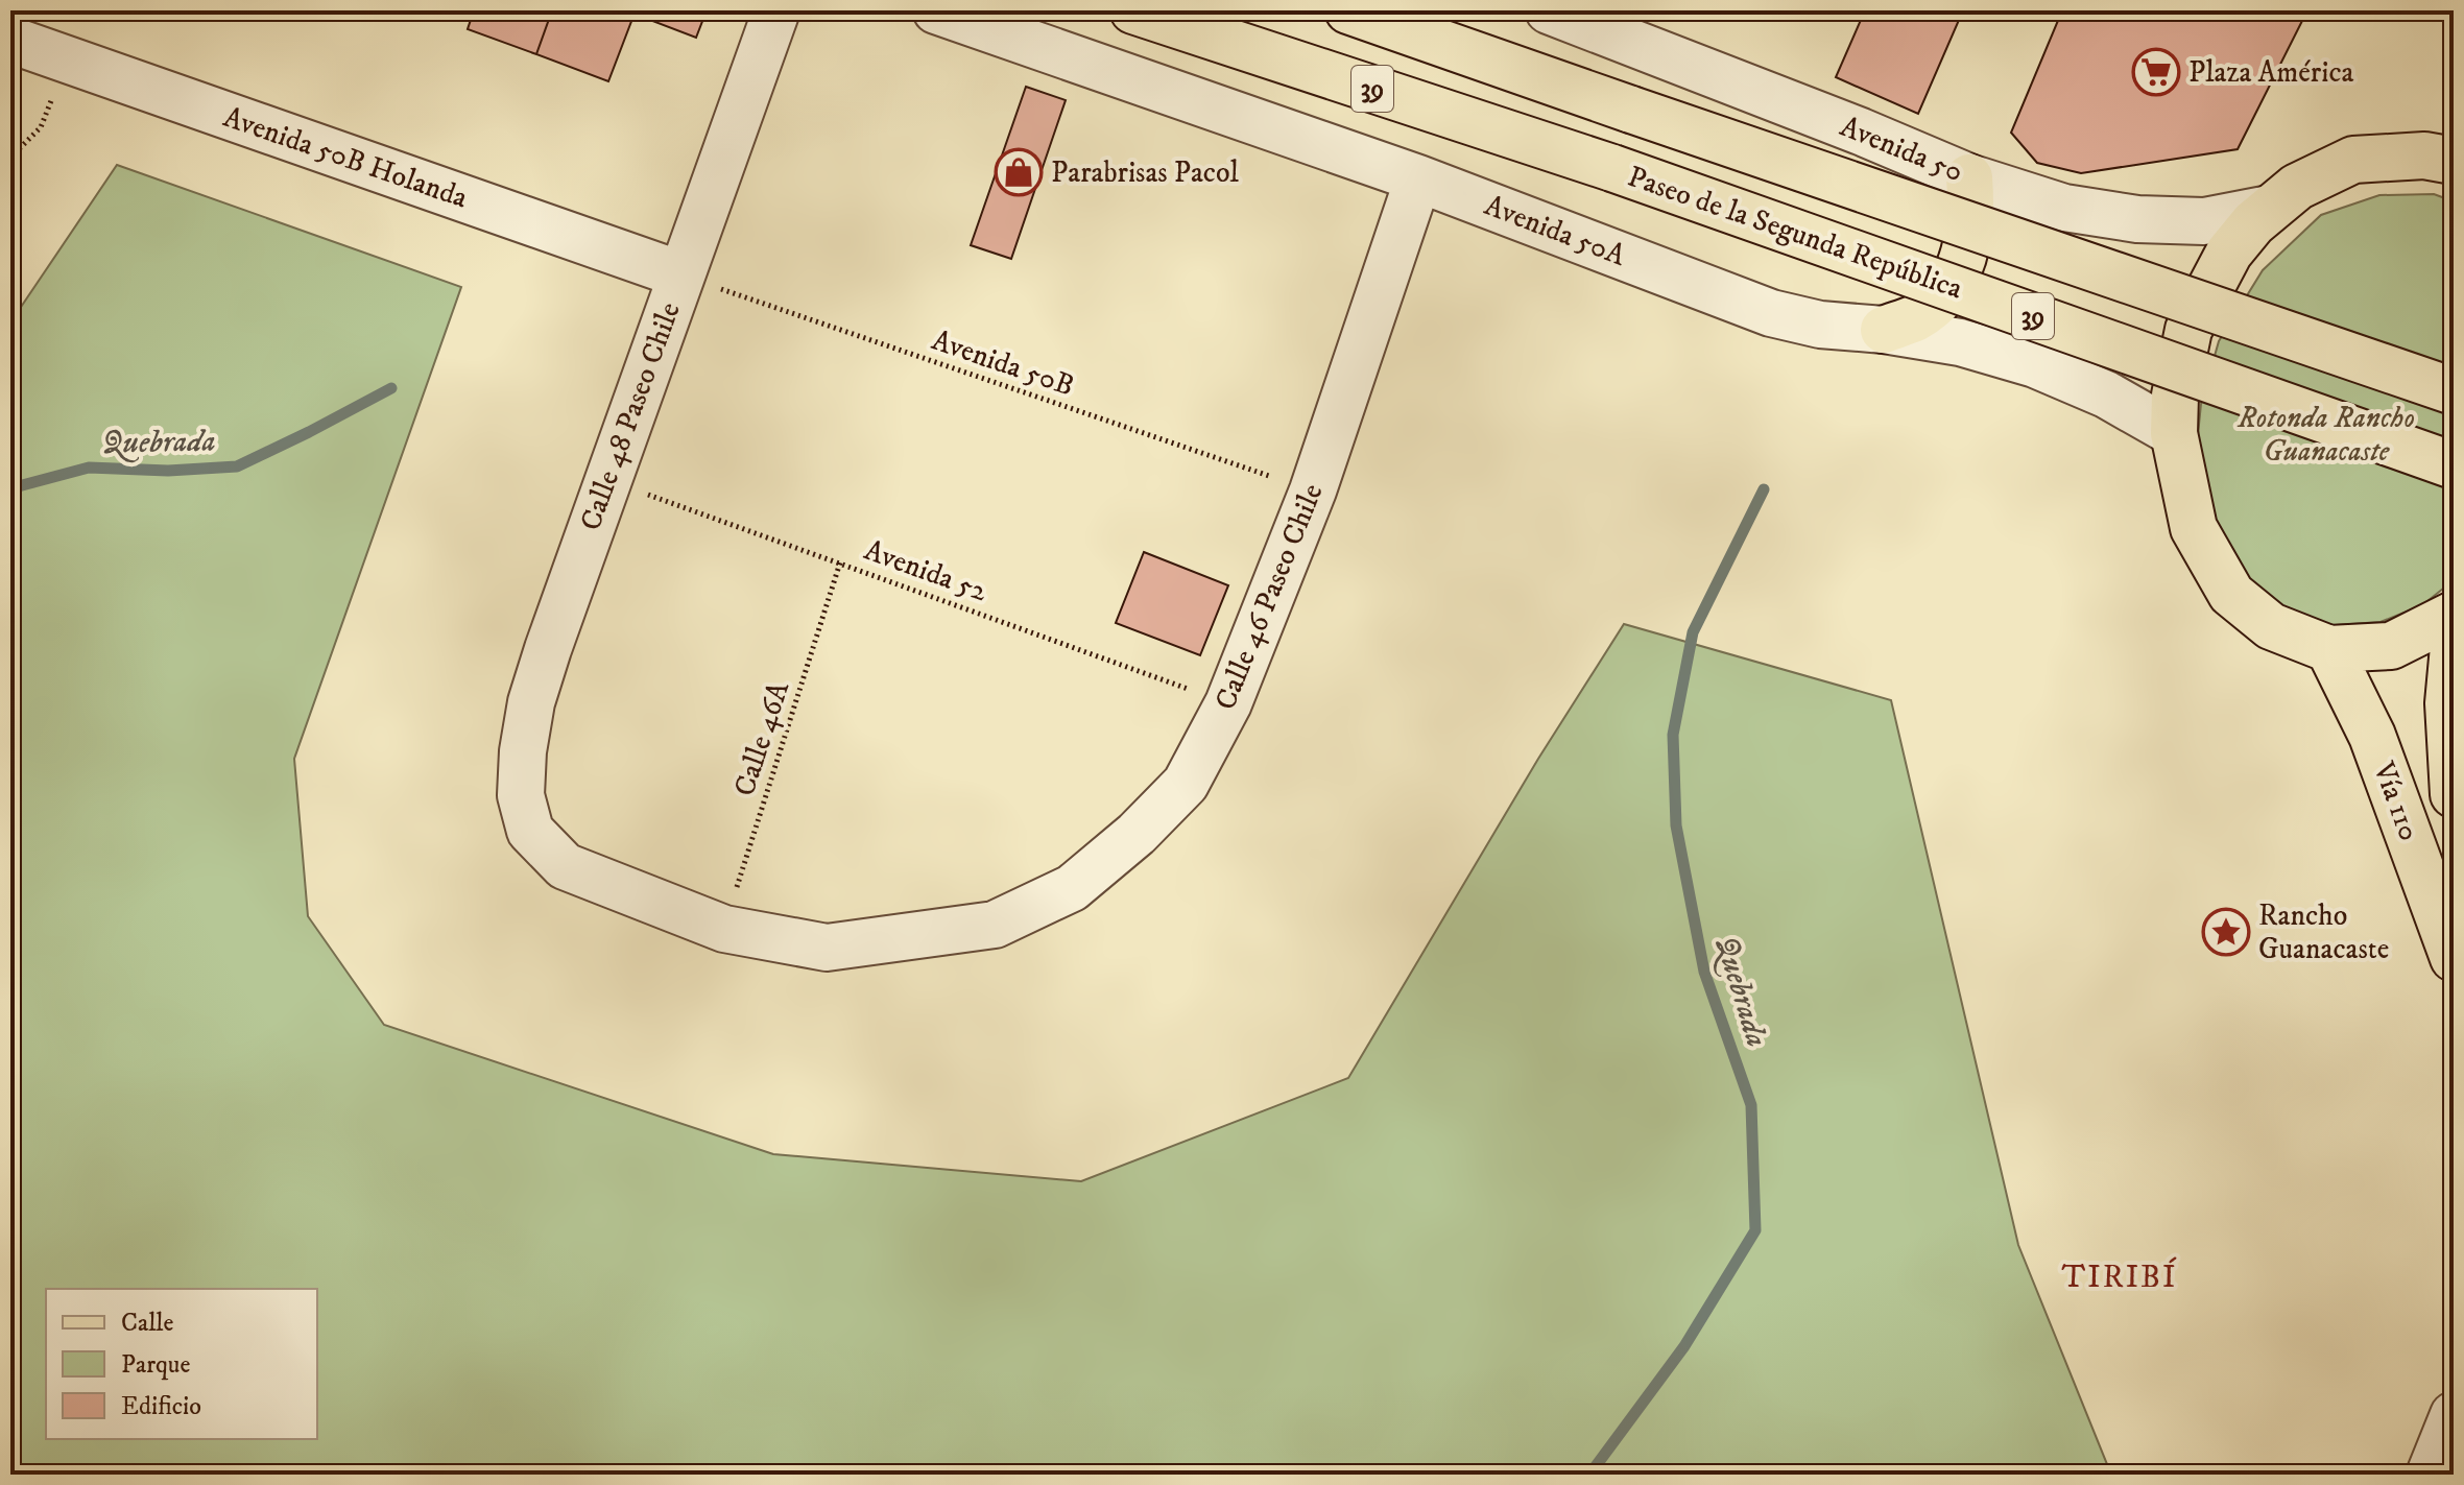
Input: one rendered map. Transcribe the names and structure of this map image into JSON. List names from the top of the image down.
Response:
{
  "streets": {
    "main road": ["39", "Paseo de la Segunda República", "Vía 110"],
    "street": [
      "Avenida 50",
      "Avenida 50B Holanda",
      "Avenida 50A",
      "Calle 48 Paseo Chile",
      "Calle 46 Paseo Chile"
    ],
    "path": ["Avenida 50B", "Avenida 52", "Calle 46A"]
  },
  "crossings": [
    ["Avenida 50B Holanda", "Avenida 50B"],
    ["Avenida 50B Holanda", "Calle 48 Paseo Chile"],
    ["Avenida 50A", "Calle 46 Paseo Chile"],
    ["Avenida 50B", "Calle 48 Paseo Chile"],
    ["Avenida 50B", "Calle 46 Paseo Chile"],
    ["Calle 48 Paseo Chile", "Avenida 52"],
    ["Calle 48 Paseo Chile", "Calle 46 Paseo Chile"],
    ["Avenida 52", "Calle 46 Paseo Chile"],
    ["Avenida 52", "Calle 46A"],
    ["Calle 46 Paseo Chile", "Calle 46A"]
  ],
  "districts": ["TIRIBÍ"],
  "water": ["Quebrada"],
  "parks": ["Rotonda Rancho Guanacaste"],
  "places": {
    "supermarket": ["Plaza América"],
    "shop": ["Parabrisas Pacol"],
    "place": ["Rancho Guanacaste"]
  },
  "legend": ["Calle", "Parque", "Edificio"]
}
